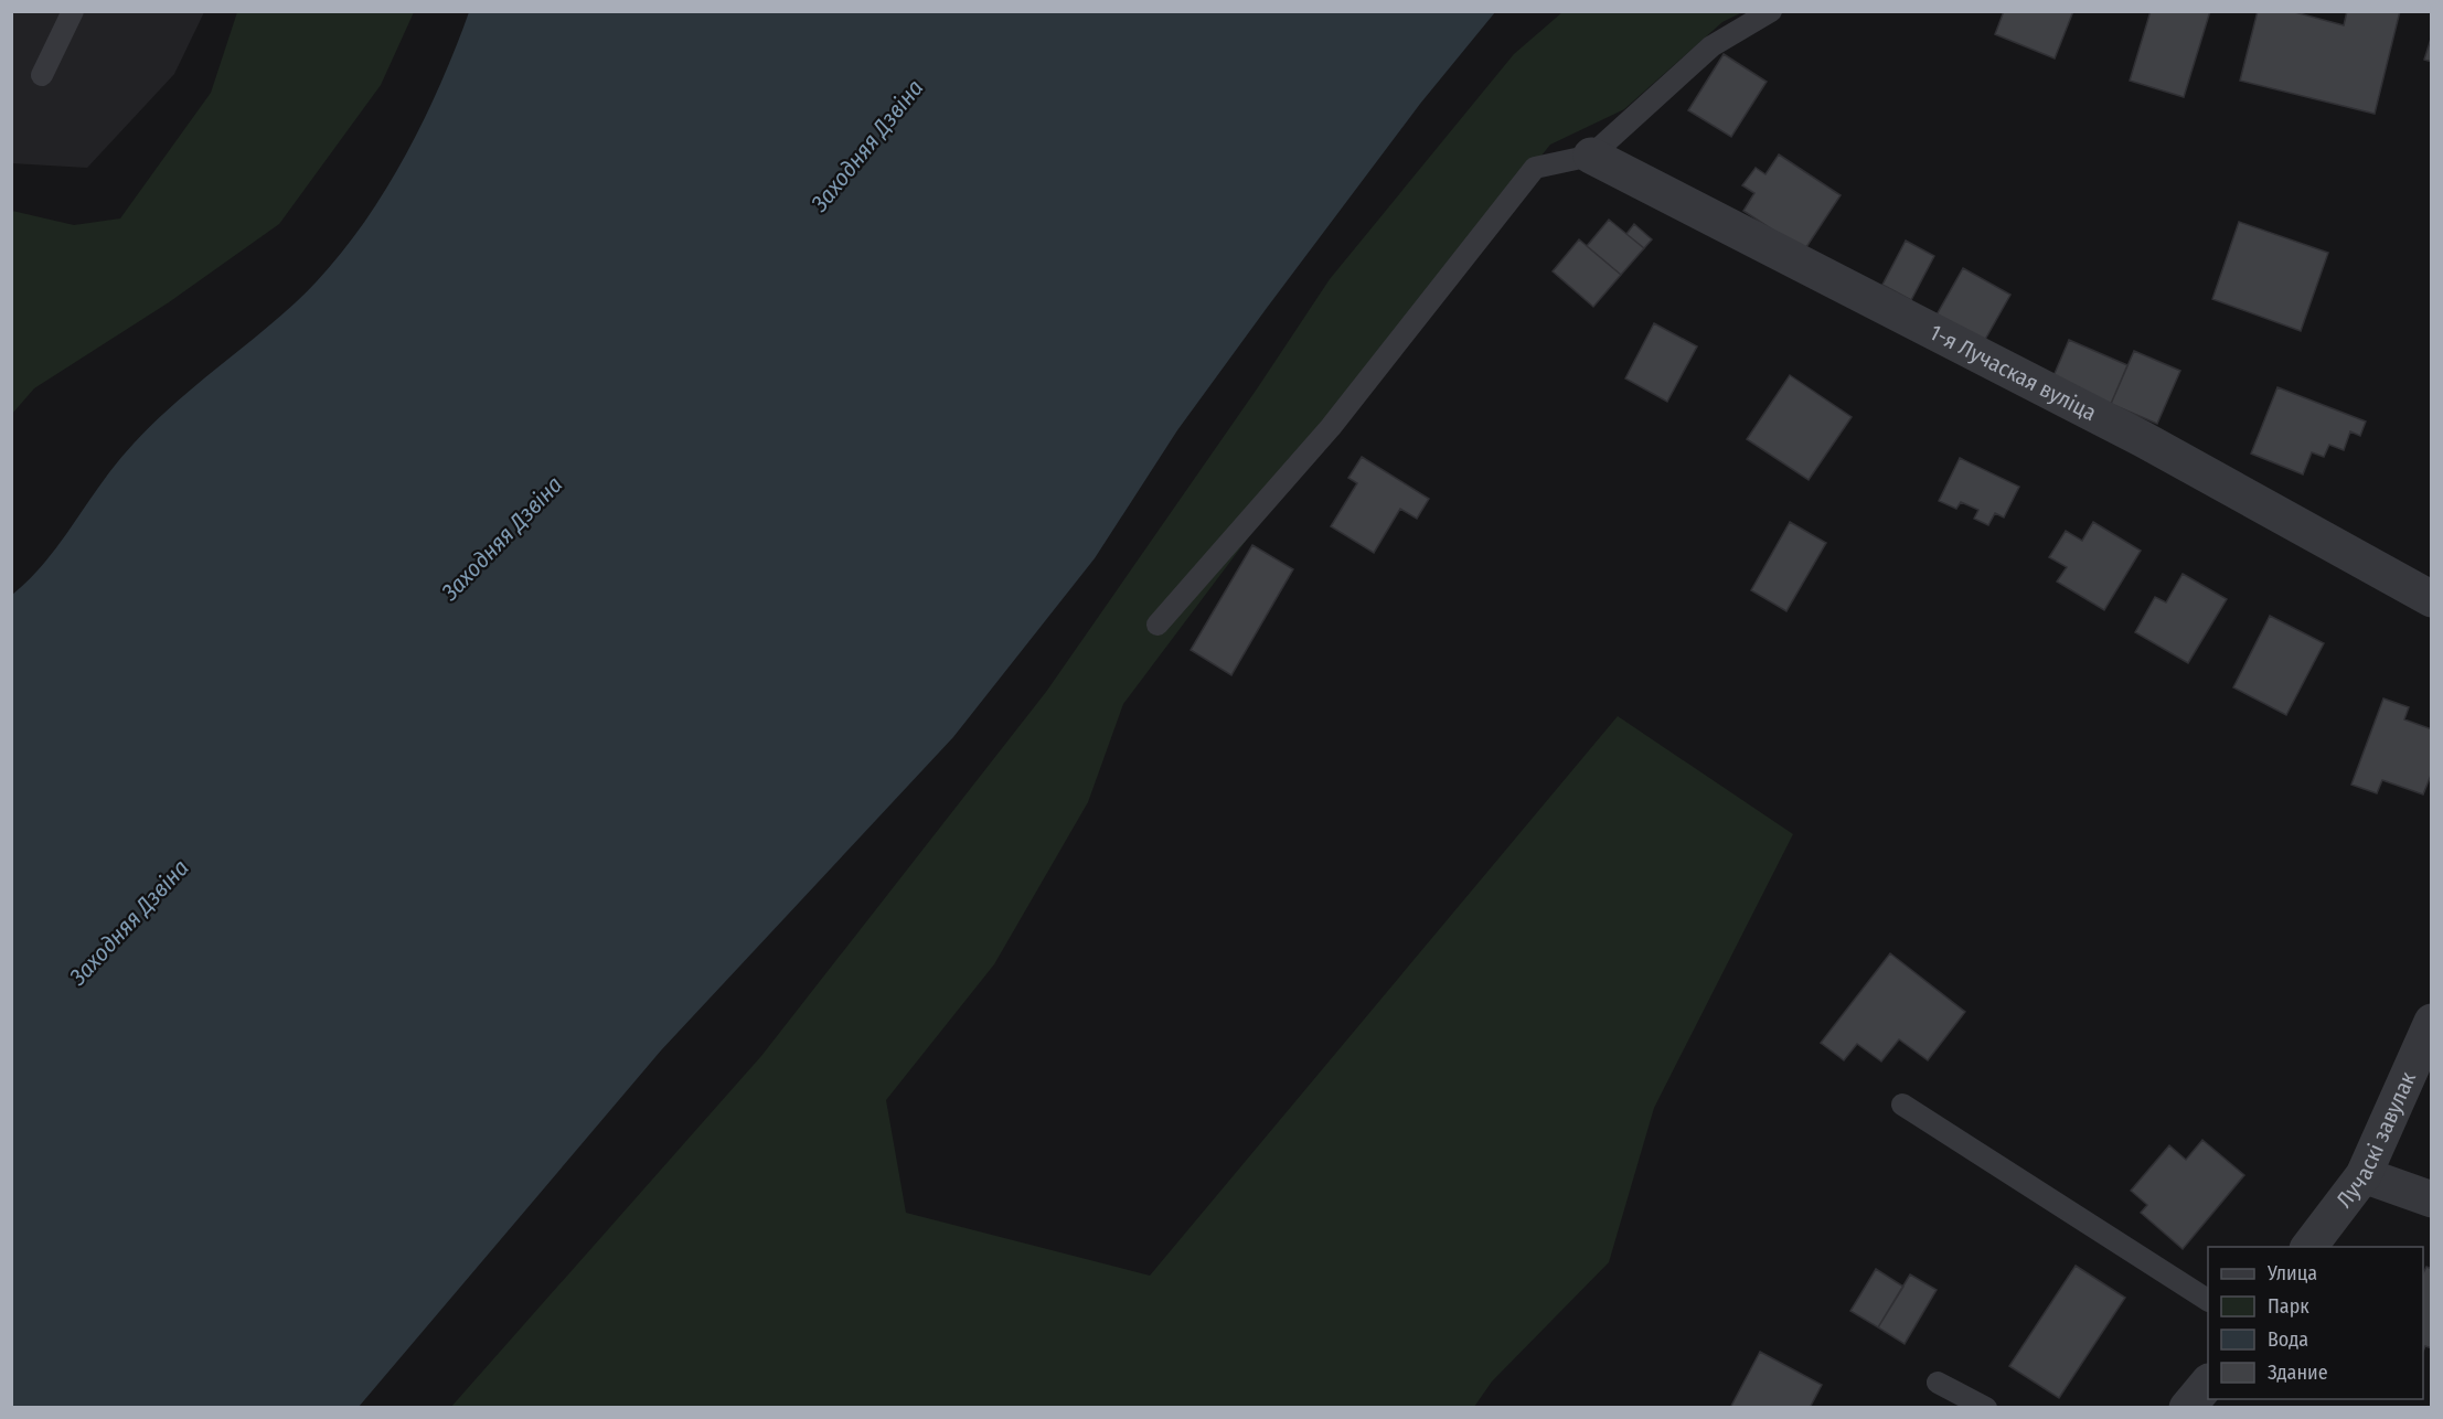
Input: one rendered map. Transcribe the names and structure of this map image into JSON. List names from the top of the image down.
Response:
{
  "streets": {
    "street": ["1-я Лучаская вуліца", "Лучаскі завулак"]
  },
  "water": ["Заходняя Дзвіна"],
  "legend": [
    "Улица",
    "Парк",
    "Вода",
    "Здание"
  ]
}
